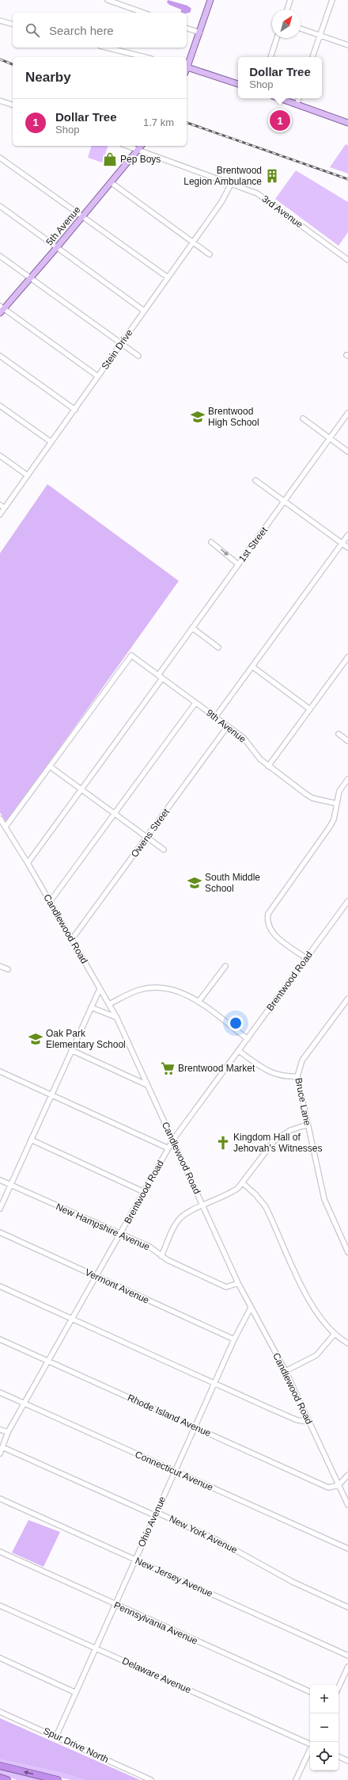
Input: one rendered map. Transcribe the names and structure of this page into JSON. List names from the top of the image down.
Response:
{
  "streets": {
    "main road": ["5th Avenue"],
    "street": [
      "3rd Avenue",
      "Stein Drive",
      "1st Street",
      "9th Avenue",
      "Owens Street",
      "Candlewood Road",
      "Brentwood Road",
      "Bruce Lane",
      "New Hampshire Avenue",
      "Vermont Avenue",
      "Rhode Island Avenue",
      "Connecticut Avenue",
      "Ohio Avenue",
      "New York Avenue",
      "New Jersey Avenue",
      "Pennsylvania Avenue",
      "Delaware Avenue",
      "Spur Drive North"
    ]
  },
  "crossings": [
    ["3rd Avenue", "5th Avenue"],
    ["3rd Avenue", "Stein Drive"],
    ["1st Street", "9th Avenue"],
    ["9th Avenue", "Owens Street"],
    ["Owens Street", "Candlewood Road"],
    ["Candlewood Road", "Brentwood Road"],
    ["Candlewood Road", "New Hampshire Avenue"],
    ["Candlewood Road", "Rhode Island Avenue"],
    ["Candlewood Road", "Ohio Avenue"],
    ["Brentwood Road", "New Hampshire Avenue"],
    ["Brentwood Road", "Vermont Avenue"],
    ["Brentwood Road", "Rhode Island Avenue"],
    ["Brentwood Road", "Connecticut Avenue"],
    ["Brentwood Road", "New York Avenue"],
    ["Vermont Avenue", "Ohio Avenue"],
    ["Rhode Island Avenue", "Ohio Avenue"],
    ["Connecticut Avenue", "Ohio Avenue"],
    ["Ohio Avenue", "New York Avenue"],
    ["Ohio Avenue", "New Jersey Avenue"],
    ["Ohio Avenue", "Pennsylvania Avenue"],
    ["Ohio Avenue", "Delaware Avenue"],
    ["Ohio Avenue", "Spur Drive North"]
  ],
  "places": {
    "shop": ["Pep Boys"],
    "building": ["Brentwood Legion Ambulance"],
    "school or university": ["Brentwood High School", "South Middle School", "Oak Park Elementary School"],
    "supermarket": ["Brentwood Market"],
    "church": ["Kingdom Hall of Jehovah’s Witnesses"]
  },
  "north": "top right",
  "page": {
    "search": "Search here",
    "popup": ["Dollar Tree", "Shop"],
    "heading": "Nearby",
    "list": [
      {
        "mark": "1",
        "name": "Dollar Tree",
        "note": "Shop",
        "value": "1.7 km"
      }
    ],
    "pins": "1",
    "map_buttons": ["+", "−"]
  }
}
